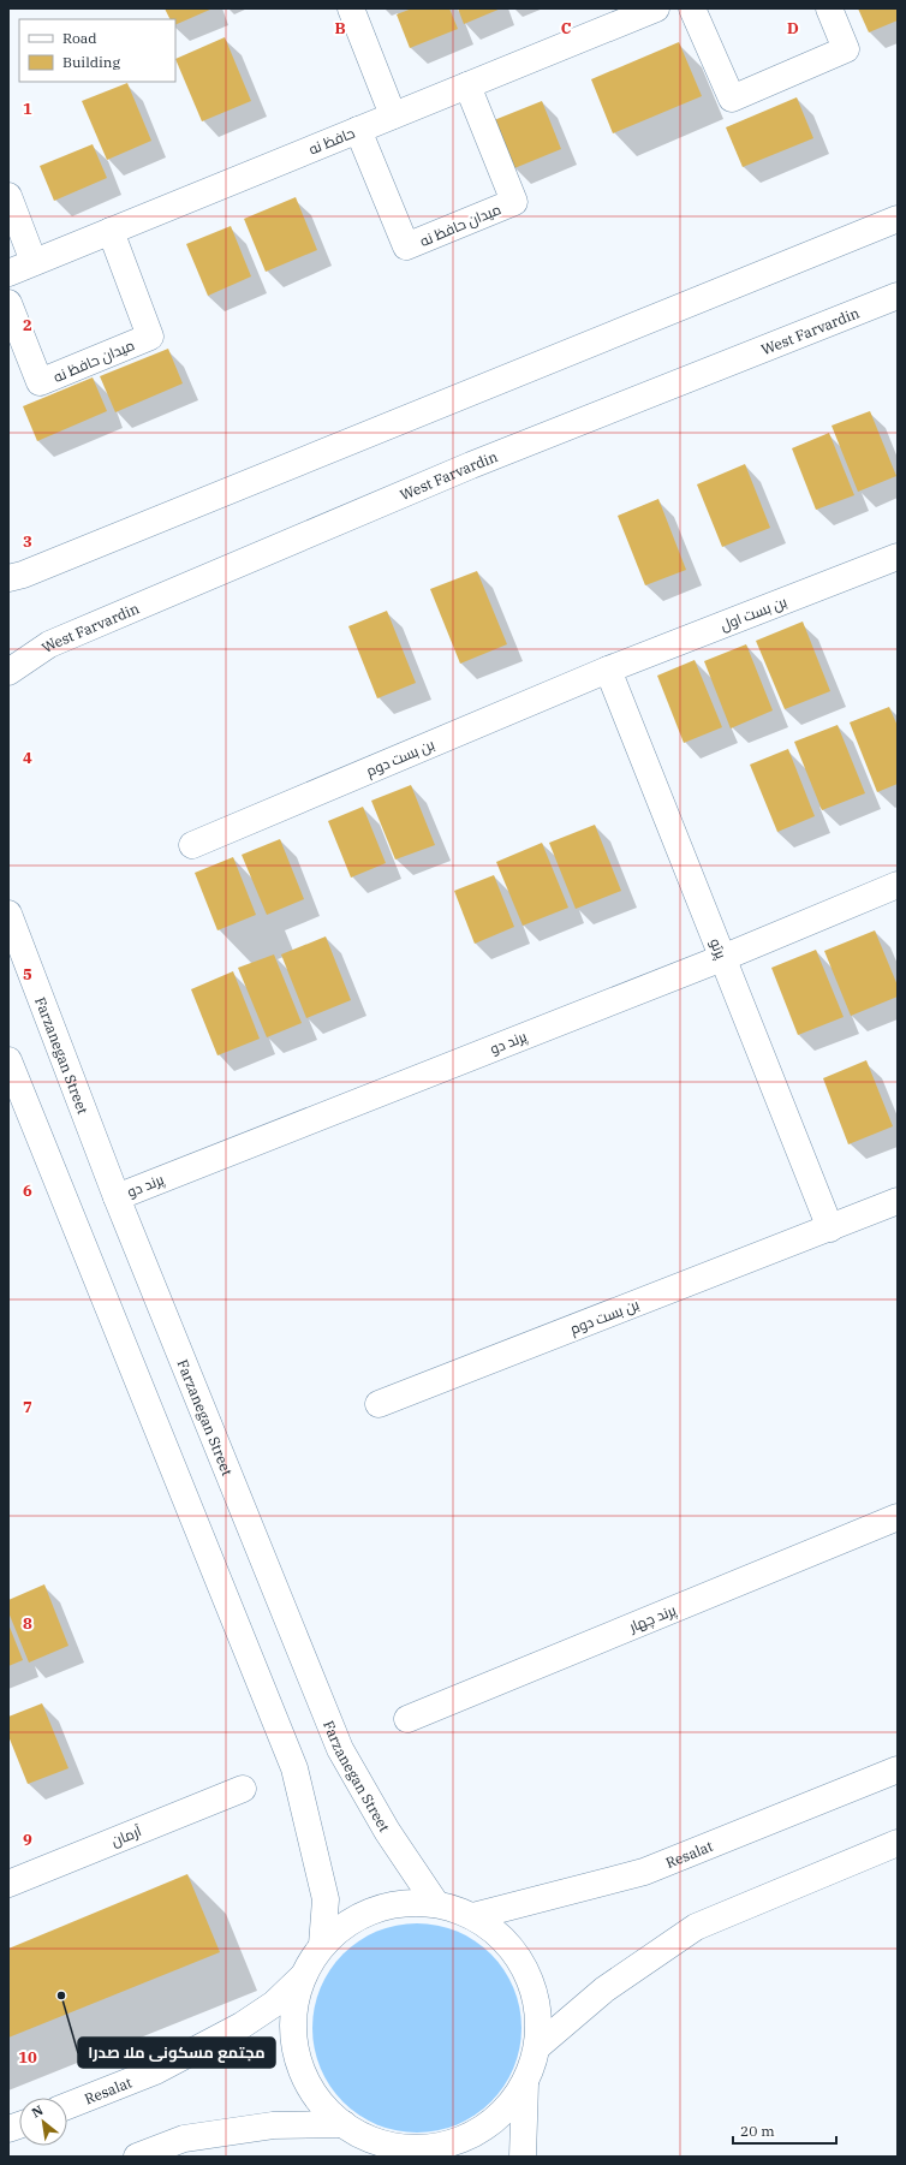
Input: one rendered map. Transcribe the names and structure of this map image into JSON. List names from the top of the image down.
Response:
{
  "streets": {
    "street": [
      "حافظ نه",
      "میدان حافظ نه",
      "West Farvardin",
      "بن بست اول",
      "بن بست دوم",
      "پرتو",
      "پرند دو",
      "Farzanegan Street",
      "پرند چهار",
      "آرمان",
      "Resalat"
    ]
  },
  "crossings": [
    ["حافظ نه", "میدان حافظ نه"],
    ["بن بست اول", "بن بست دوم"],
    ["بن بست اول", "پرتو"],
    ["بن بست دوم", "پرتو"],
    ["پرتو", "پرند دو"],
    ["پرند دو", "Farzanegan Street"]
  ],
  "places": ["مجتمع مسکونی ملا صدرا"],
  "legend": ["Road", "Building"],
  "scale_bar": "20 m",
  "north": "top left",
  "grid": {
    "columns": ["B", "C", "D"],
    "rows": [
      "1",
      "2",
      "3",
      "4",
      "5",
      "6",
      "7",
      "8",
      "9",
      "10"
    ]
  }
}
